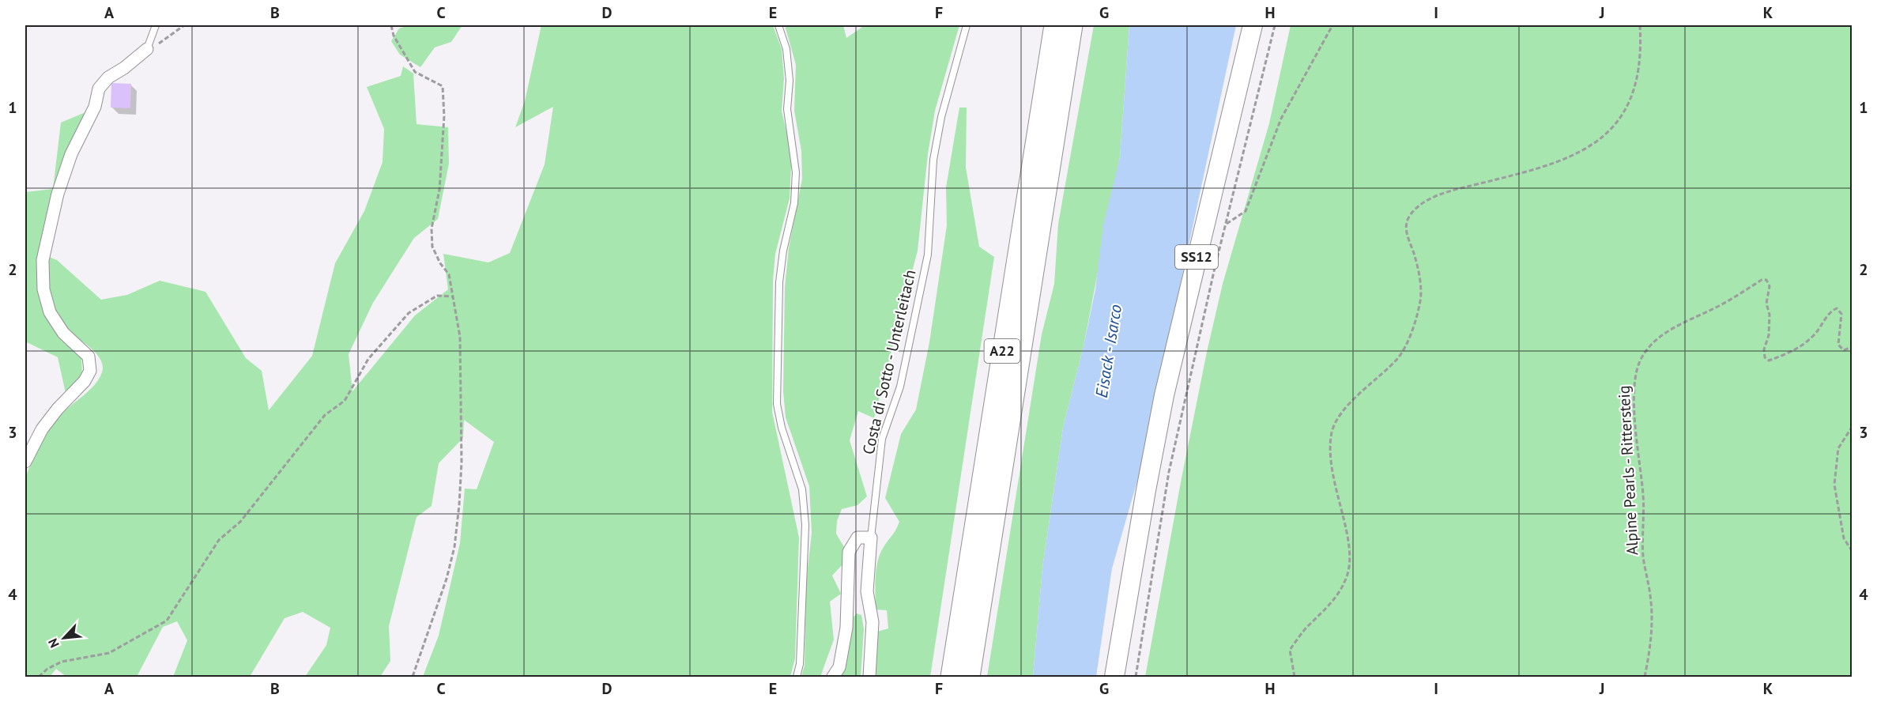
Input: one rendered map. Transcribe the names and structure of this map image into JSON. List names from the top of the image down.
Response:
{
  "streets": {
    "highway": ["A22"],
    "main road": ["SS12"],
    "lane": ["Costa di Sotto - Unterleitach"],
    "path": ["Alpine Pearls - Rittersteig"]
  },
  "water": ["Eisack - Isarco"],
  "north": "bottom left",
  "grid": {
    "columns": [
      "A",
      "B",
      "C",
      "D",
      "E",
      "F",
      "G",
      "H",
      "I",
      "J",
      "K"
    ],
    "rows": [
      "1",
      "2",
      "3",
      "4"
    ]
  }
}
